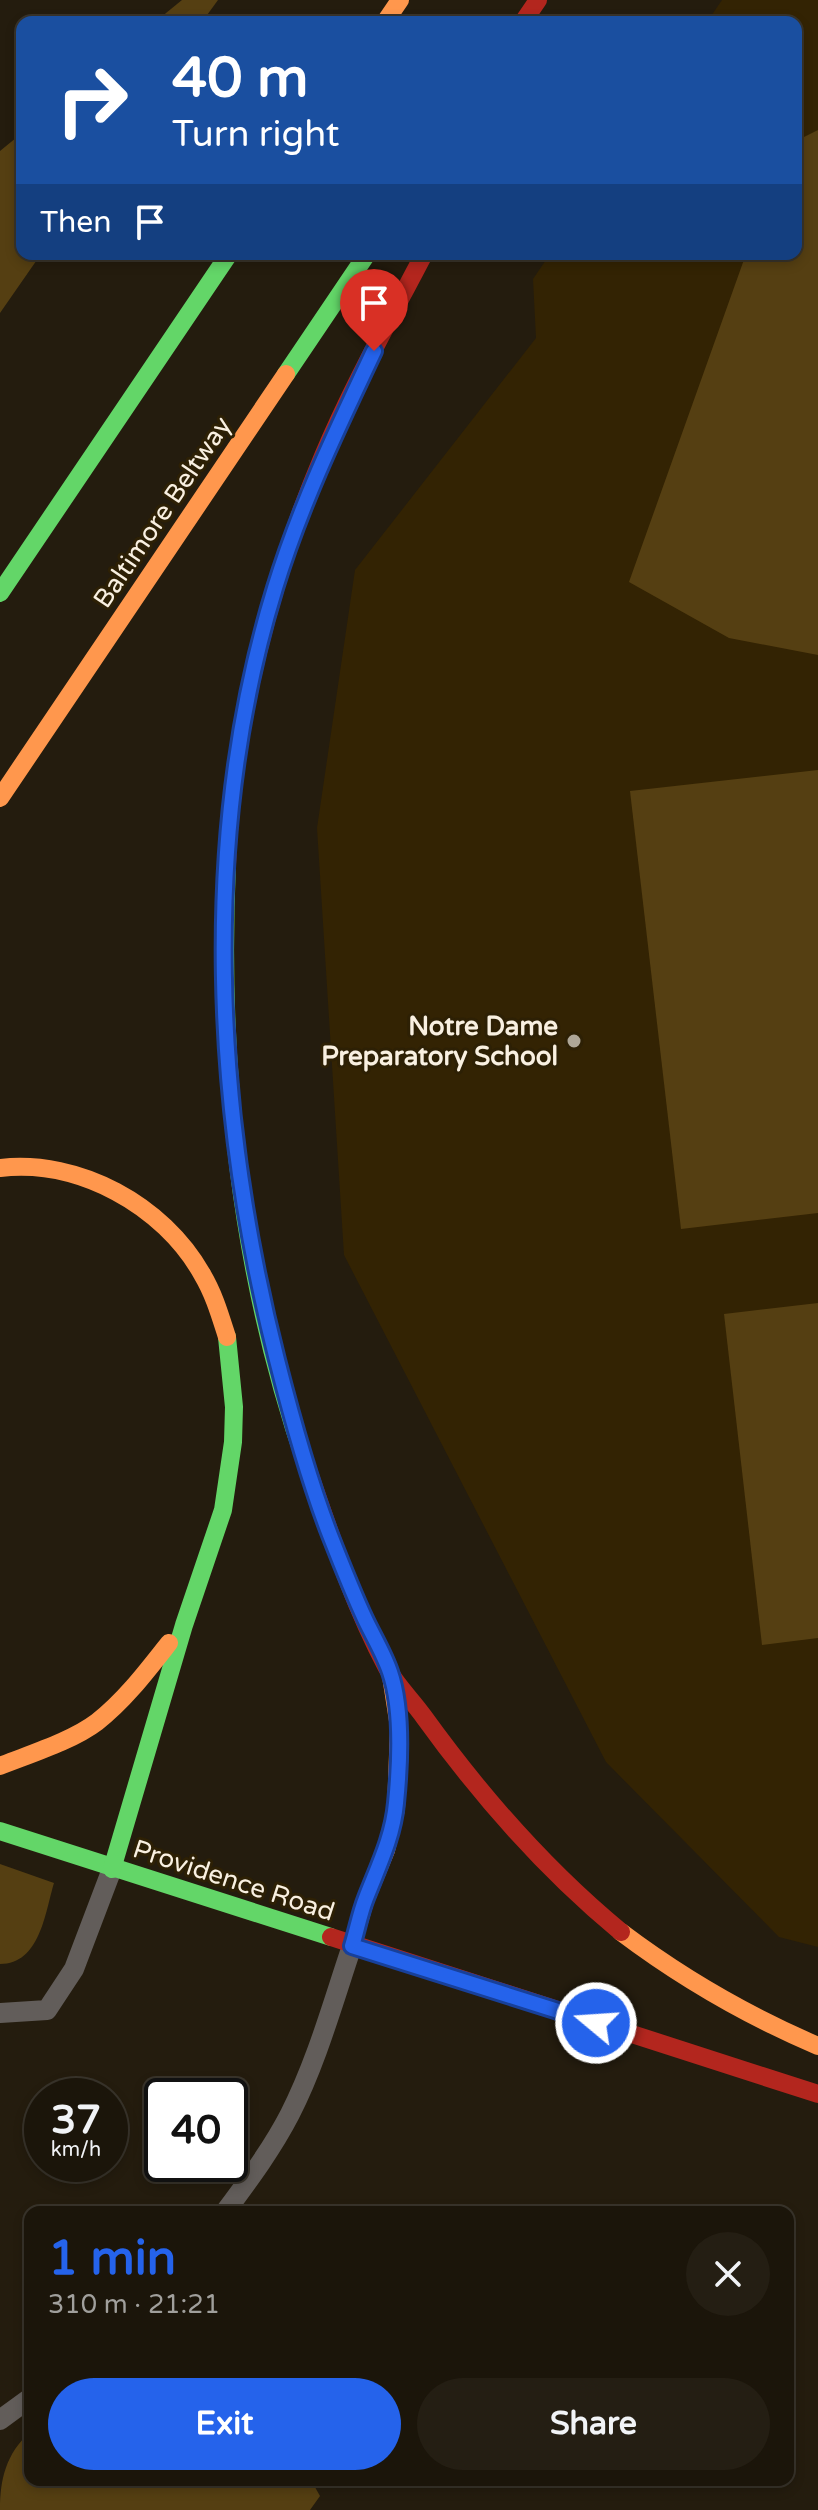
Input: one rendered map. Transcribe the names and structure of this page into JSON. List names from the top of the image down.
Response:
{
  "streets": {
    "main road": ["Baltimore Beltway", "Providence Road"]
  },
  "places": ["Notre Dame Preparatory School"],
  "page": {
    "turn": ["40 m", "Turn right"],
    "then": "Then",
    "speed": "37 km/h",
    "limit": "40",
    "heading": ["1 min", "310 m · 21:21"],
    "buttons": ["Exit", "Share"]
  }
}
